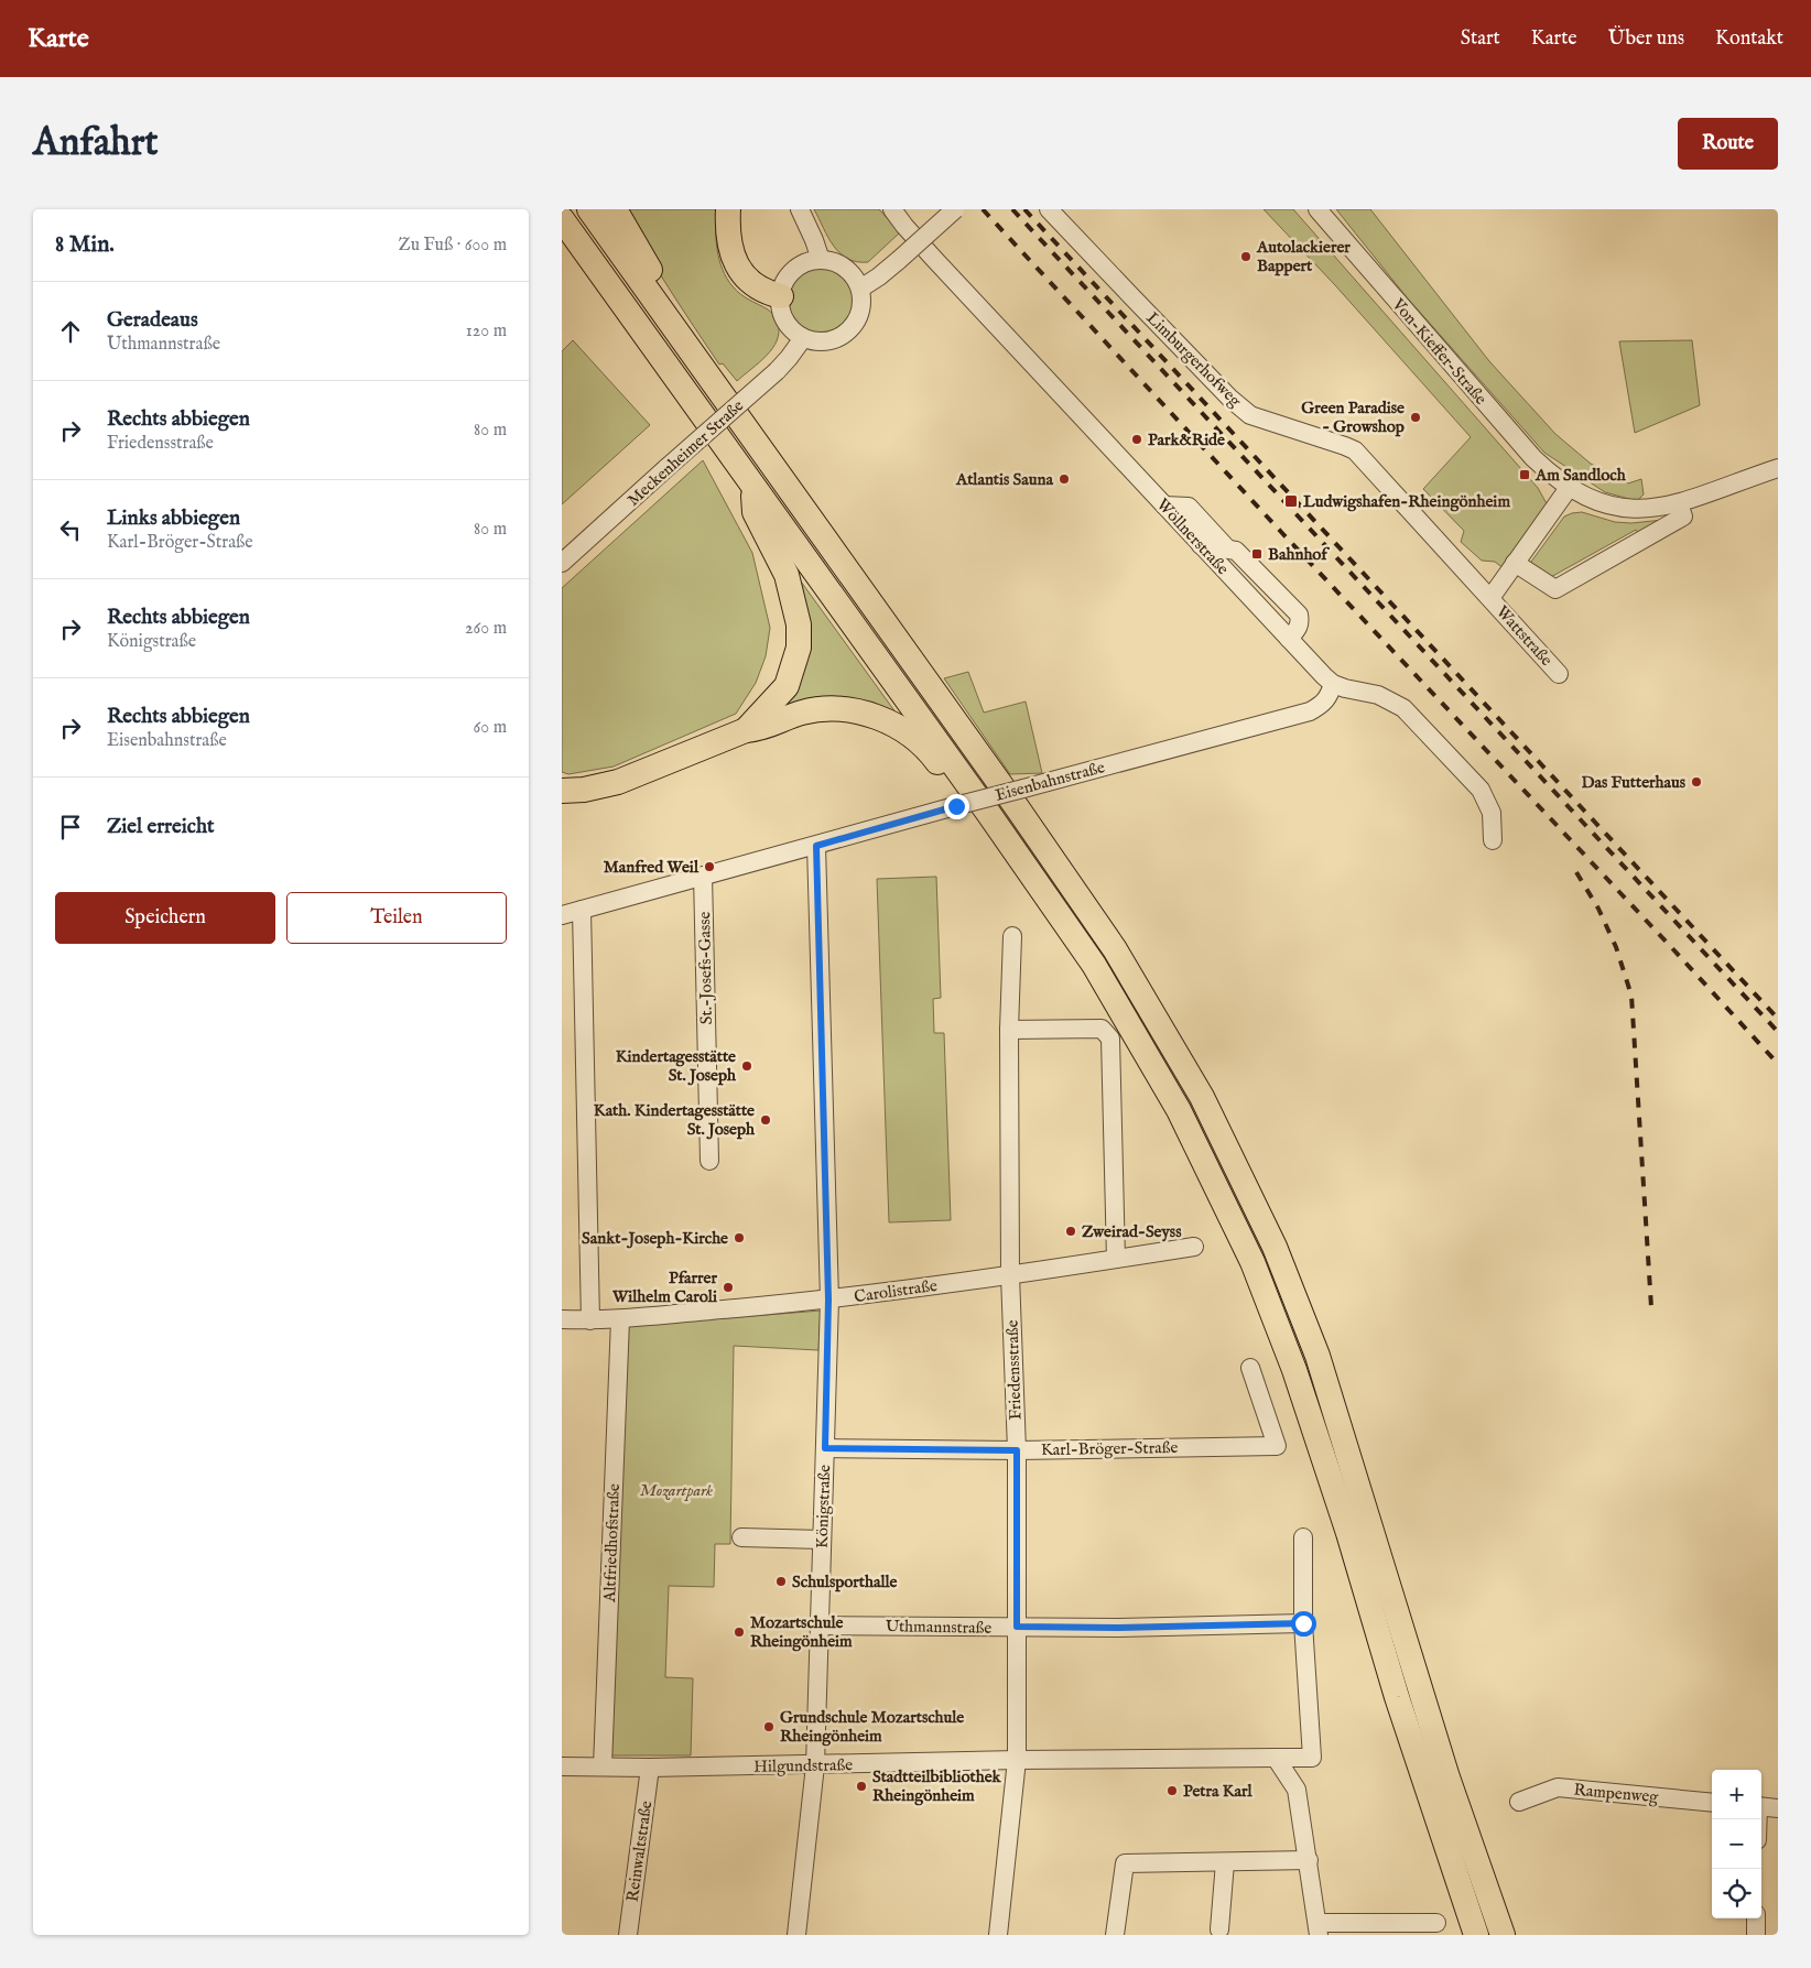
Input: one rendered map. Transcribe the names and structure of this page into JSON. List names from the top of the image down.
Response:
{
  "streets": {
    "street": [
      "Von-Kieffer-Straße",
      "Limburgerhofweg",
      "Meckenheimer Straße",
      "Wöllnerstraße",
      "Wattstraße",
      "Eisenbahnstraße",
      "St.-Josefs-Gasse",
      "Carolistraße",
      "Friedensstraße",
      "Karl-Bröger-Straße",
      "Königstraße",
      "Altfriedhofstraße",
      "Uthmannstraße",
      "Hilgundstraße",
      "Rampenweg",
      "Reinwaltstraße"
    ]
  },
  "crossings": [
    ["Limburgerhofweg", "Wattstraße"],
    ["Wöllnerstraße", "Eisenbahnstraße"],
    ["Eisenbahnstraße", "St.-Josefs-Gasse"],
    ["Eisenbahnstraße", "Königstraße"],
    ["Carolistraße", "Friedensstraße"],
    ["Carolistraße", "Königstraße"],
    ["Carolistraße", "Altfriedhofstraße"],
    ["Friedensstraße", "Karl-Bröger-Straße"],
    ["Friedensstraße", "Uthmannstraße"],
    ["Friedensstraße", "Hilgundstraße"],
    ["Karl-Bröger-Straße", "Königstraße"],
    ["Königstraße", "Uthmannstraße"],
    ["Königstraße", "Hilgundstraße"],
    ["Altfriedhofstraße", "Hilgundstraße"],
    ["Uthmannstraße", "Hilgundstraße"],
    ["Hilgundstraße", "Reinwaltstraße"]
  ],
  "parks": ["Mozartpark"],
  "places": {
    "other": [
      "Autolackierer Bappert",
      "Green Paradise - Growshop",
      "Park&Ride",
      "Atlantis Sauna",
      "Das Futterhaus",
      "Manfred Weil",
      "Kindertagesstätte St. Joseph",
      "Kath. Kindertagesstätte St. Joseph",
      "Zweirad-Seyss",
      "Sankt-Joseph-Kirche",
      "Pfarrer Wilhelm Caroli",
      "Schulsporthalle",
      "Mozartschule Rheingönheim",
      "Grundschule Mozartschule Rheingönheim",
      "Stadtteilbibliothek Rheingönheim",
      "Petra Karl"
    ],
    "transit": ["Am Sandloch", "Ludwigshafen-Rheingönheim", "Bahnhof"]
  },
  "page": {
    "header": "Karte",
    "nav": [
      "Start",
      "Karte",
      "Über uns",
      "Kontakt"
    ],
    "buttons": [
      "Route",
      ["Speichern", "Teilen"]
    ],
    "title": "Anfahrt",
    "heading": ["8 Min.", "Zu Fuß · 600 m"],
    "list": [
      ["Geradeaus", "Uthmannstraße", "120 m"],
      ["Rechts abbiegen", "Friedensstraße", "80 m"],
      ["Links abbiegen", "Karl-Bröger-Straße", "80 m"],
      ["Rechts abbiegen", "Königstraße", "260 m"],
      ["Rechts abbiegen", "Eisenbahnstraße", "60 m"],
      "Ziel erreicht"
    ],
    "map_buttons": ["+", "−"]
  }
}
